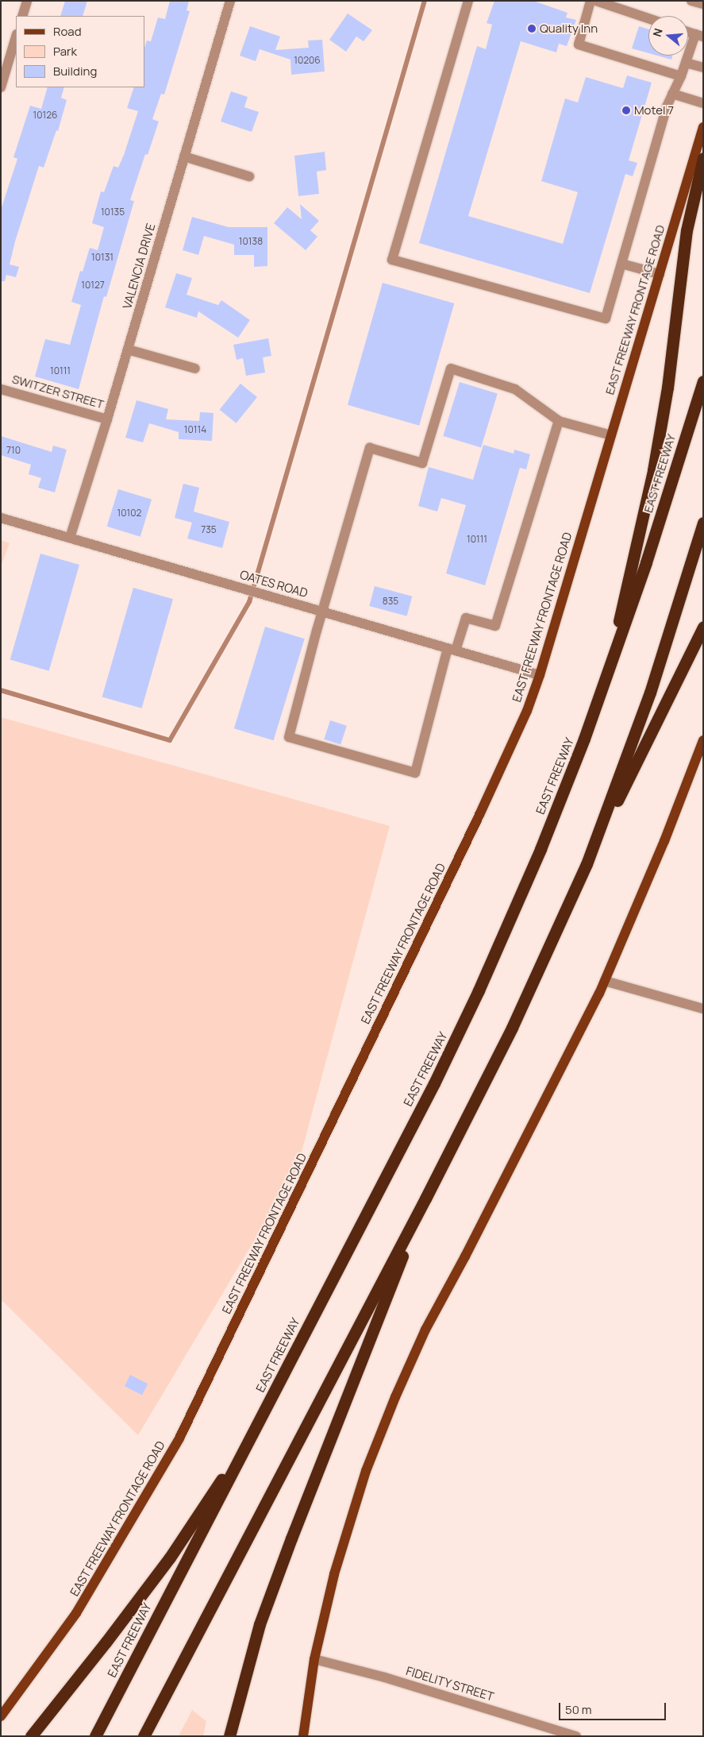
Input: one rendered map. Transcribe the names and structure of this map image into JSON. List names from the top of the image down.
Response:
{
  "streets": {
    "highway": ["EAST FREEWAY"],
    "main road": ["EAST FREEWAY FRONTAGE ROAD"],
    "street": [
      "VALENCIA DRIVE",
      "SWITZER STREET",
      "OATES ROAD",
      "FIDELITY STREET"
    ]
  },
  "crossings": [
    ["VALENCIA DRIVE", "SWITZER STREET"],
    ["VALENCIA DRIVE", "OATES ROAD"],
    ["EAST FREEWAY FRONTAGE ROAD", "OATES ROAD"]
  ],
  "places": ["Quality Inn", "Motel 7"],
  "house_numbers": [
    "10206",
    "10126",
    "10135",
    "10138",
    "10131",
    "10127",
    "10111",
    "10114",
    "710",
    "10102",
    "735",
    "10111",
    "835"
  ],
  "legend": ["Road", "Park", "Building"],
  "scale_bar": "50 m",
  "north": "left"
}
